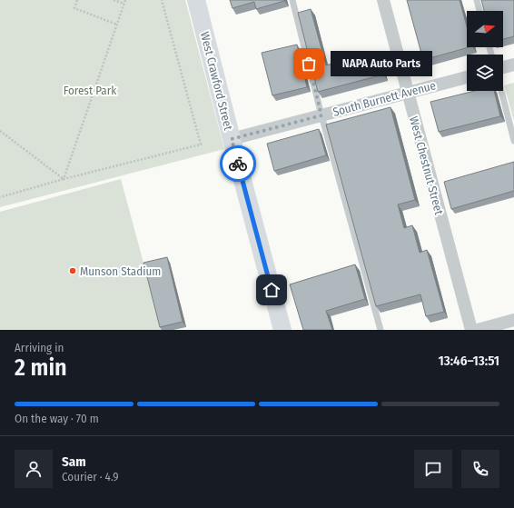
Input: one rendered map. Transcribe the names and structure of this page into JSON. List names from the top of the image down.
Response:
{
  "streets": {
    "street": ["West Crawford Street", "South Burnett Avenue", "West Chestnut Street"]
  },
  "crossings": [
    ["West Crawford Street", "South Burnett Avenue"],
    ["South Burnett Avenue", "West Chestnut Street"]
  ],
  "parks": ["Forest Park"],
  "places": ["NAPA Auto Parts", "Munson Stadium"],
  "north": "right",
  "page": {
    "bubble": "NAPA Auto Parts",
    "heading": ["2 min", "Arriving in", "13:46–13:51"],
    "panel": ["Sam", "Courier · 4.9"],
    "bar": "On the way · 70 m"
  }
}
